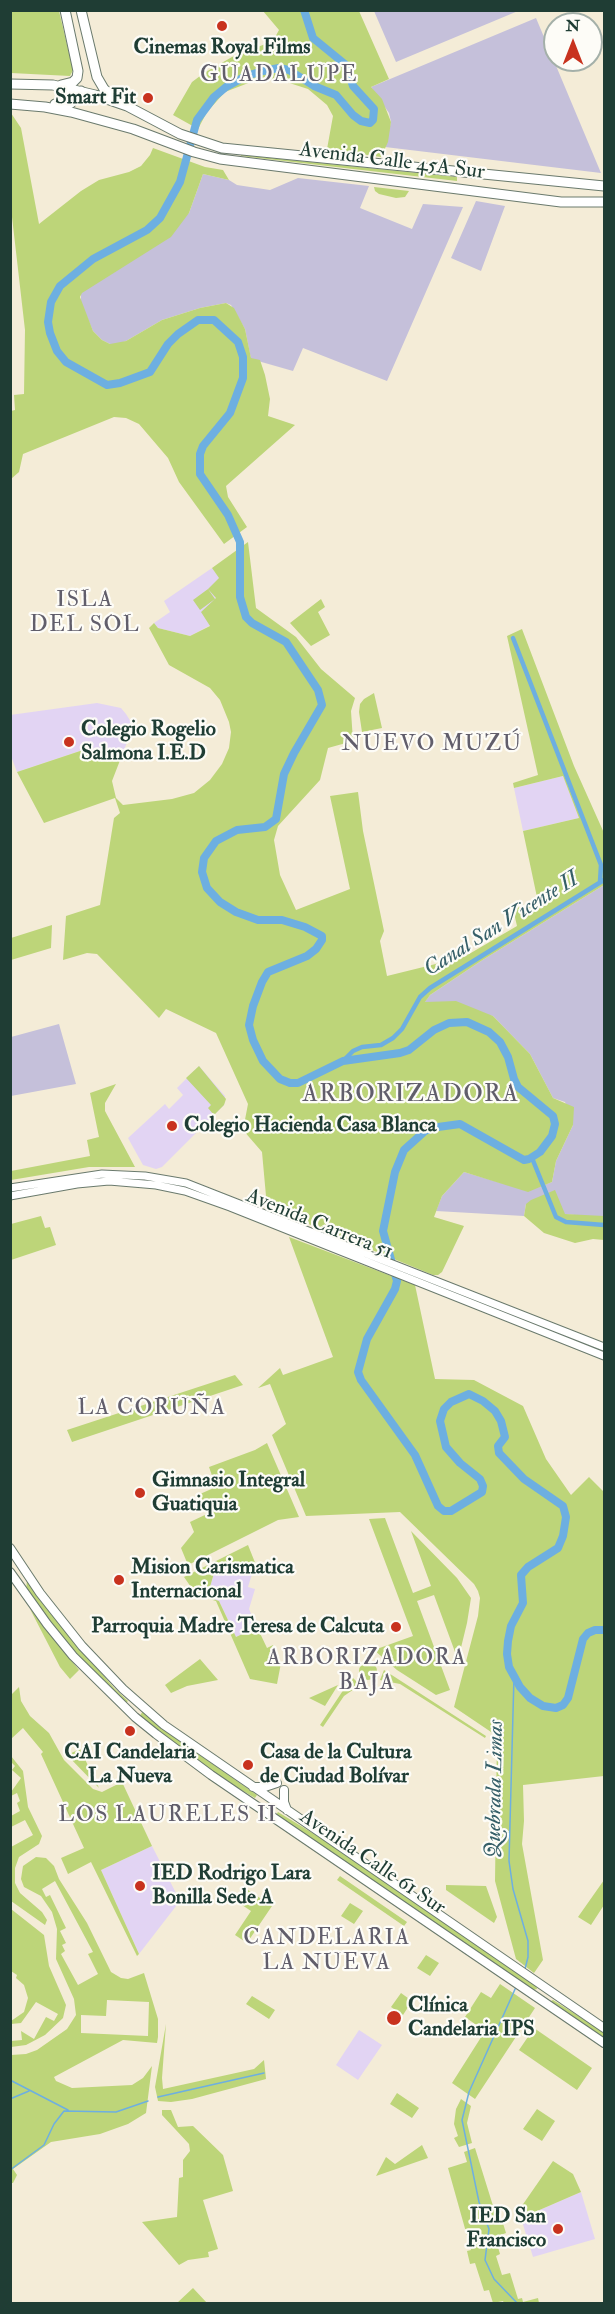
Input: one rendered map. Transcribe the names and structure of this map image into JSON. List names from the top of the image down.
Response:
{
  "streets": {
    "highway": ["Avenida Calle 45A Sur"],
    "main road": ["Avenida Carrera 51", "Avenida Calle 61 Sur"]
  },
  "districts": [
    "GUADALUPE",
    "ISLA DEL SOL",
    "NUEVO MUZÚ",
    "ARBORIZADORA",
    "LA CORUÑA",
    "ARBORIZADORA BAJA",
    "LOS LAURELES II",
    "CANDELARIA LA NUEVA"
  ],
  "water": ["Canal San Vicente II", "Quebrada Limas"],
  "places": [
    "Cinemas Royal Films",
    "Smart Fit",
    "Colegio Rogelio Salmona I.E.D",
    "Colegio Hacienda Casa Blanca",
    "Gimnasio Integral Guatiquia",
    "Mision Carismatica Internacional",
    "Parroquia Madre Teresa de Calcuta",
    "CAI Candelaria La Nueva",
    "Casa de la Cultura de Ciudad Bolívar",
    "IED Rodrigo Lara Bonilla Sede A",
    "Clínica Candelaria IPS",
    "IED San Francisco"
  ],
  "north": "top"
}
